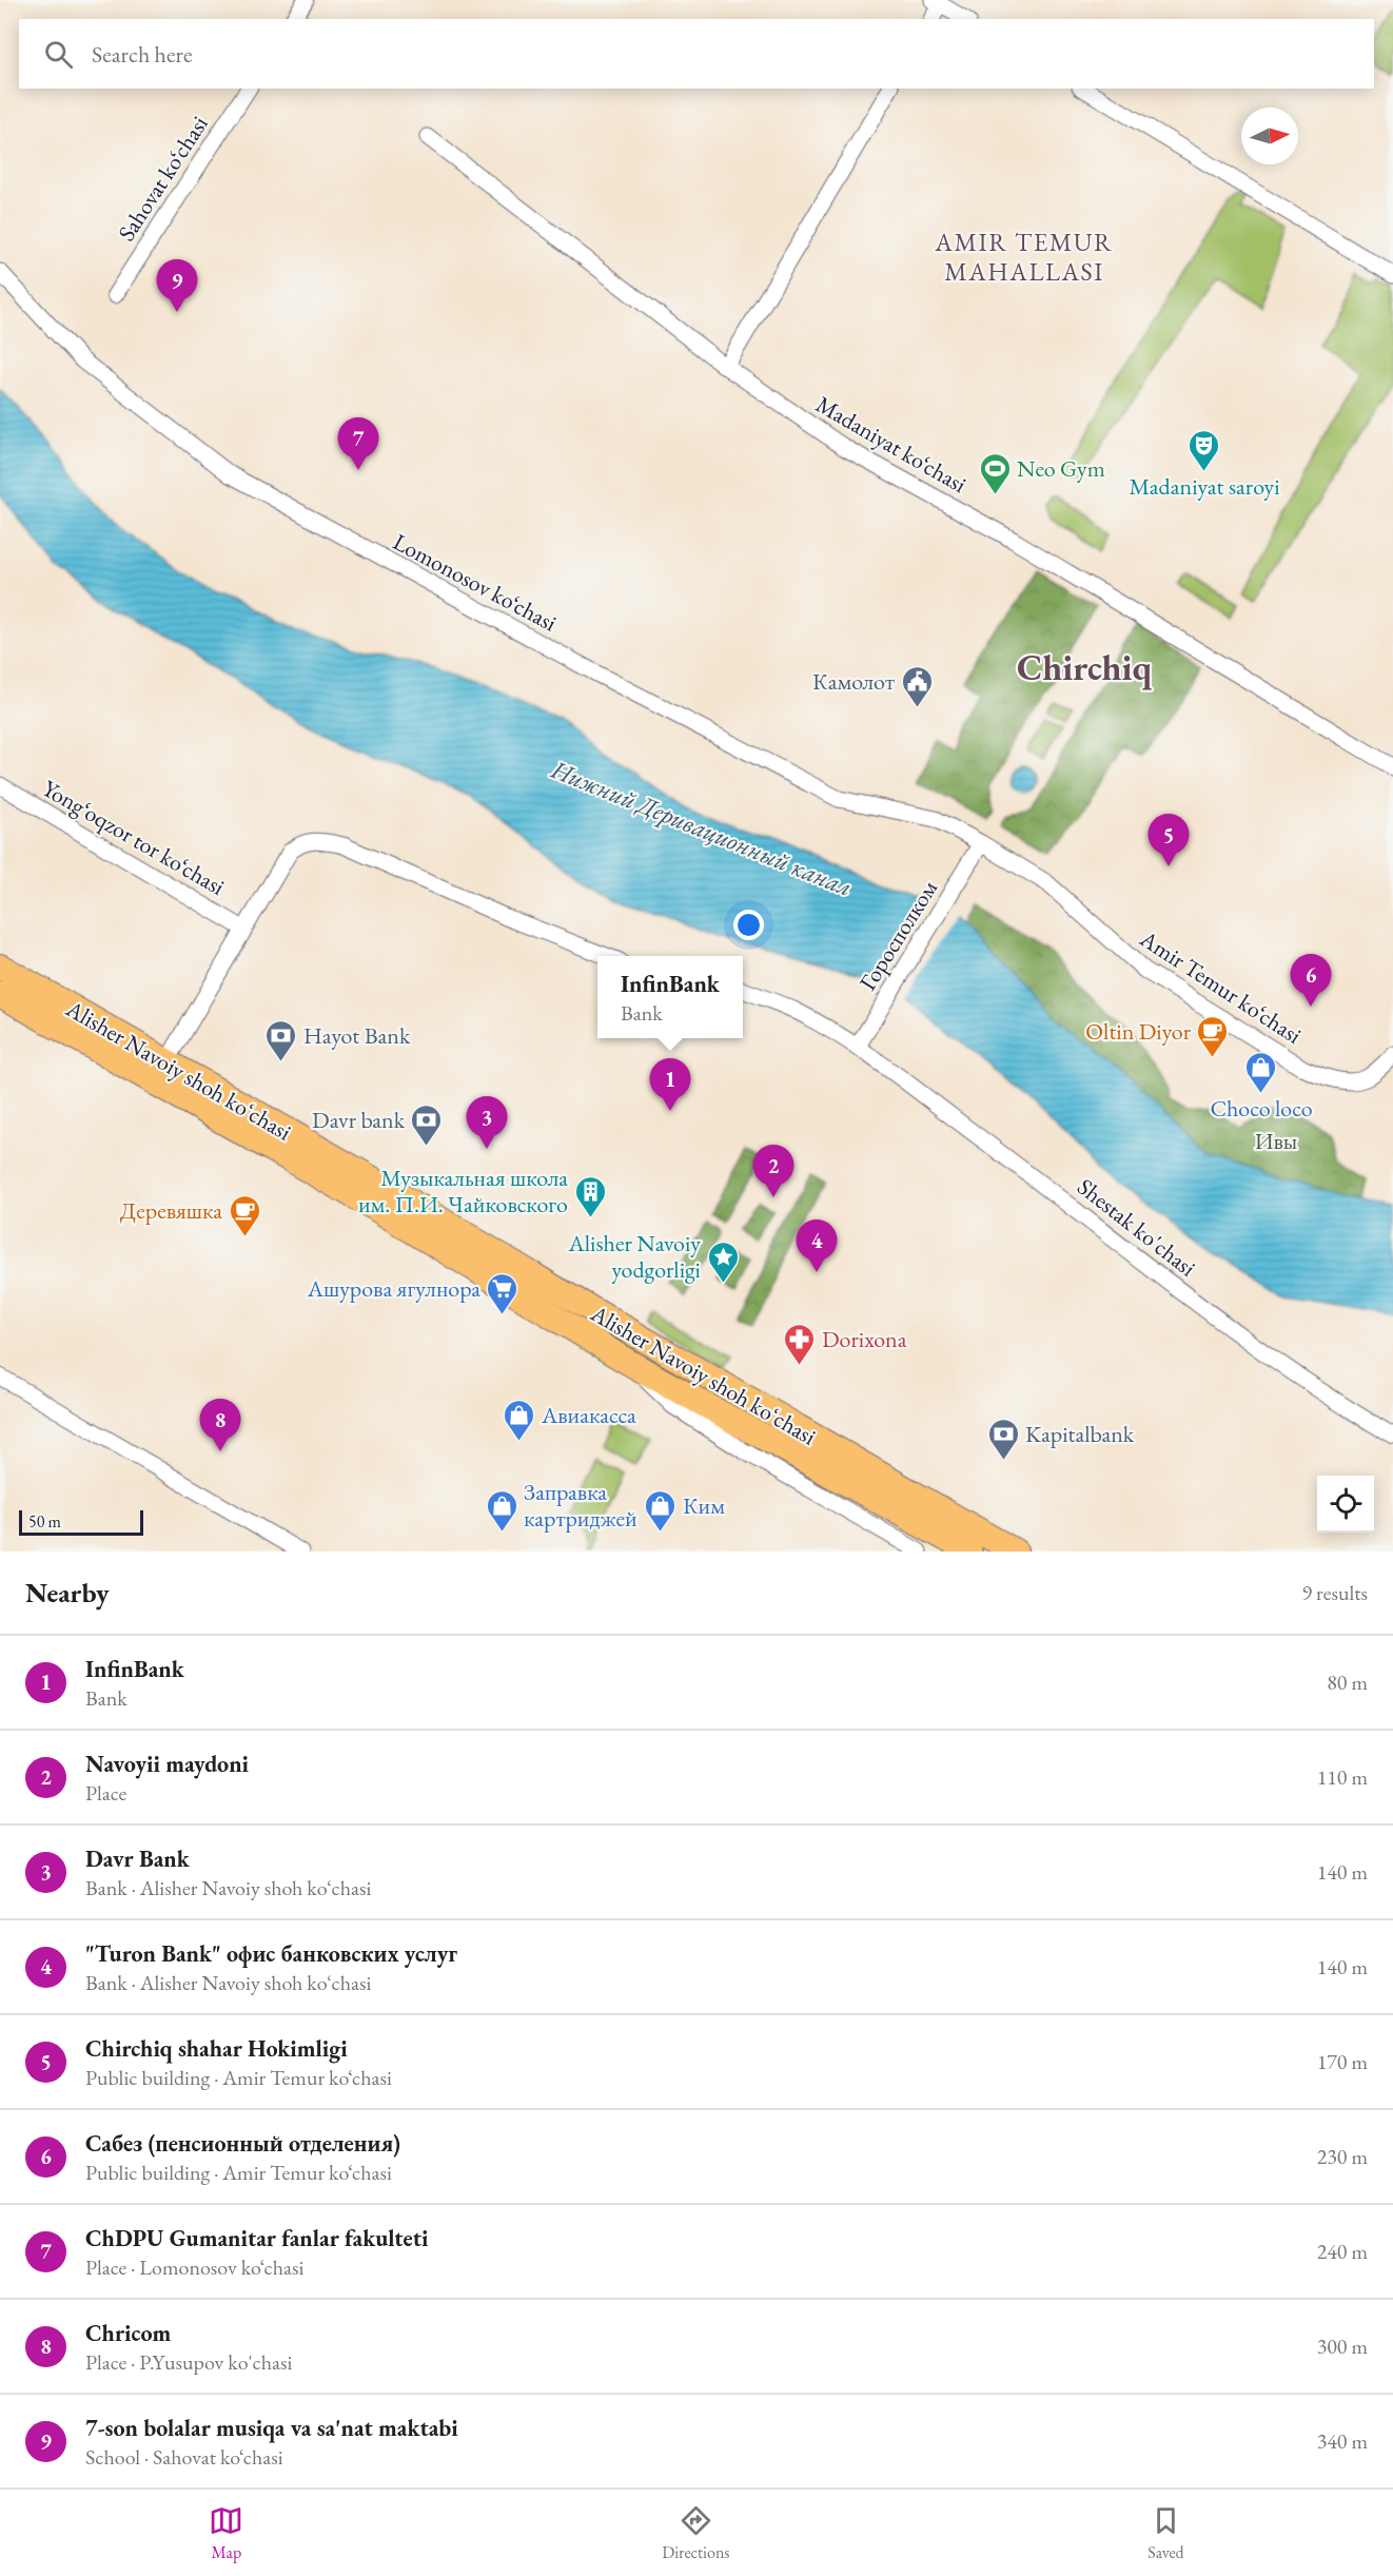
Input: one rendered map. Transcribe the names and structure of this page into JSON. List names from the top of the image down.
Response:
{
  "streets": {
    "main road": ["Alisher Navoiy shoh koʻchasi"],
    "street": [
      "Sahovat ko‘chasi",
      "Madaniyat ko‘chasi",
      "Lomonosov ko‘chasi",
      "Yong‘oqzor tor ko‘chasi",
      "Горосполком",
      "Amir Temur ko‘chasi",
      "Shestak ko'chasi"
    ]
  },
  "crossings": [
    ["Lomonosov ko‘chasi", "Горосполком"],
    ["Lomonosov ko‘chasi", "Amir Temur ko‘chasi"],
    ["Горосполком", "Amir Temur ko‘chasi"],
    ["Горосполком", "Shestak ko'chasi"]
  ],
  "districts": ["AMIR TEMUR MAHALLASI", "Chirchiq"],
  "water": ["Нижний Деривационный канал"],
  "parks": ["Ивы"],
  "places": {
    "theatre": ["Madaniyat saroyi"],
    "sports": ["Neo Gym"],
    "public building": ["Камолот"],
    "cafe": ["Oltin Diyor", "Деревяшка"],
    "bank": ["Hayot Bank", "Davr bank", "Kapitalbank"],
    "shop": [
      "Choco loco",
      "Авиакасса",
      "Заправка картриджей",
      "Ким"
    ],
    "building": ["Музыкальная школа им. П.И. Чайковского"],
    "place": ["Alisher Navoiy yodgorligi"],
    "supermarket": ["Ашурова ягулнора"],
    "pharmacy": ["Dorixona"]
  },
  "scale_bar": "50 m",
  "north": "right",
  "page": {
    "search": "Search here",
    "pins": [
      "9",
      "7",
      "5",
      "6",
      "1",
      "3",
      "2",
      "4",
      "8"
    ],
    "popup": ["InfinBank", "Bank"],
    "scale": "50 m",
    "heading": ["Nearby", "9 results"],
    "list": [
      {
        "mark": "1",
        "name": "InfinBank",
        "note": "Bank",
        "value": "80 m"
      },
      {
        "mark": "2",
        "name": "Navoyii maydoni",
        "note": "Place",
        "value": "110 m"
      },
      {
        "mark": "3",
        "name": "Davr Bank",
        "note": "Bank · Alisher Navoiy shoh koʻchasi",
        "value": "140 m"
      },
      {
        "mark": "4",
        "name": "\"Turon Bank\" офис банковских услуг",
        "note": "Bank · Alisher Navoiy shoh koʻchasi",
        "value": "140 m"
      },
      {
        "mark": "5",
        "name": "Chirchiq shahar Hokimligi",
        "note": "Public building · Amir Temur ko‘chasi",
        "value": "170 m"
      },
      {
        "mark": "6",
        "name": "Сабез (пенсионный отделения)",
        "note": "Public building · Amir Temur ko‘chasi",
        "value": "230 m"
      },
      {
        "mark": "7",
        "name": "ChDPU Gumanitar fanlar fakulteti",
        "note": "Place · Lomonosov ko‘chasi",
        "value": "240 m"
      },
      {
        "mark": "8",
        "name": "Chricom",
        "note": "Place · P.Yusupov ko'chasi",
        "value": "300 m"
      },
      {
        "mark": "9",
        "name": "7-son bolalar musiqa va sa'nat maktabi",
        "note": "School · Sahovat ko‘chasi",
        "value": "340 m"
      }
    ],
    "nav": ["Map", "Directions", "Saved"]
  }
}
